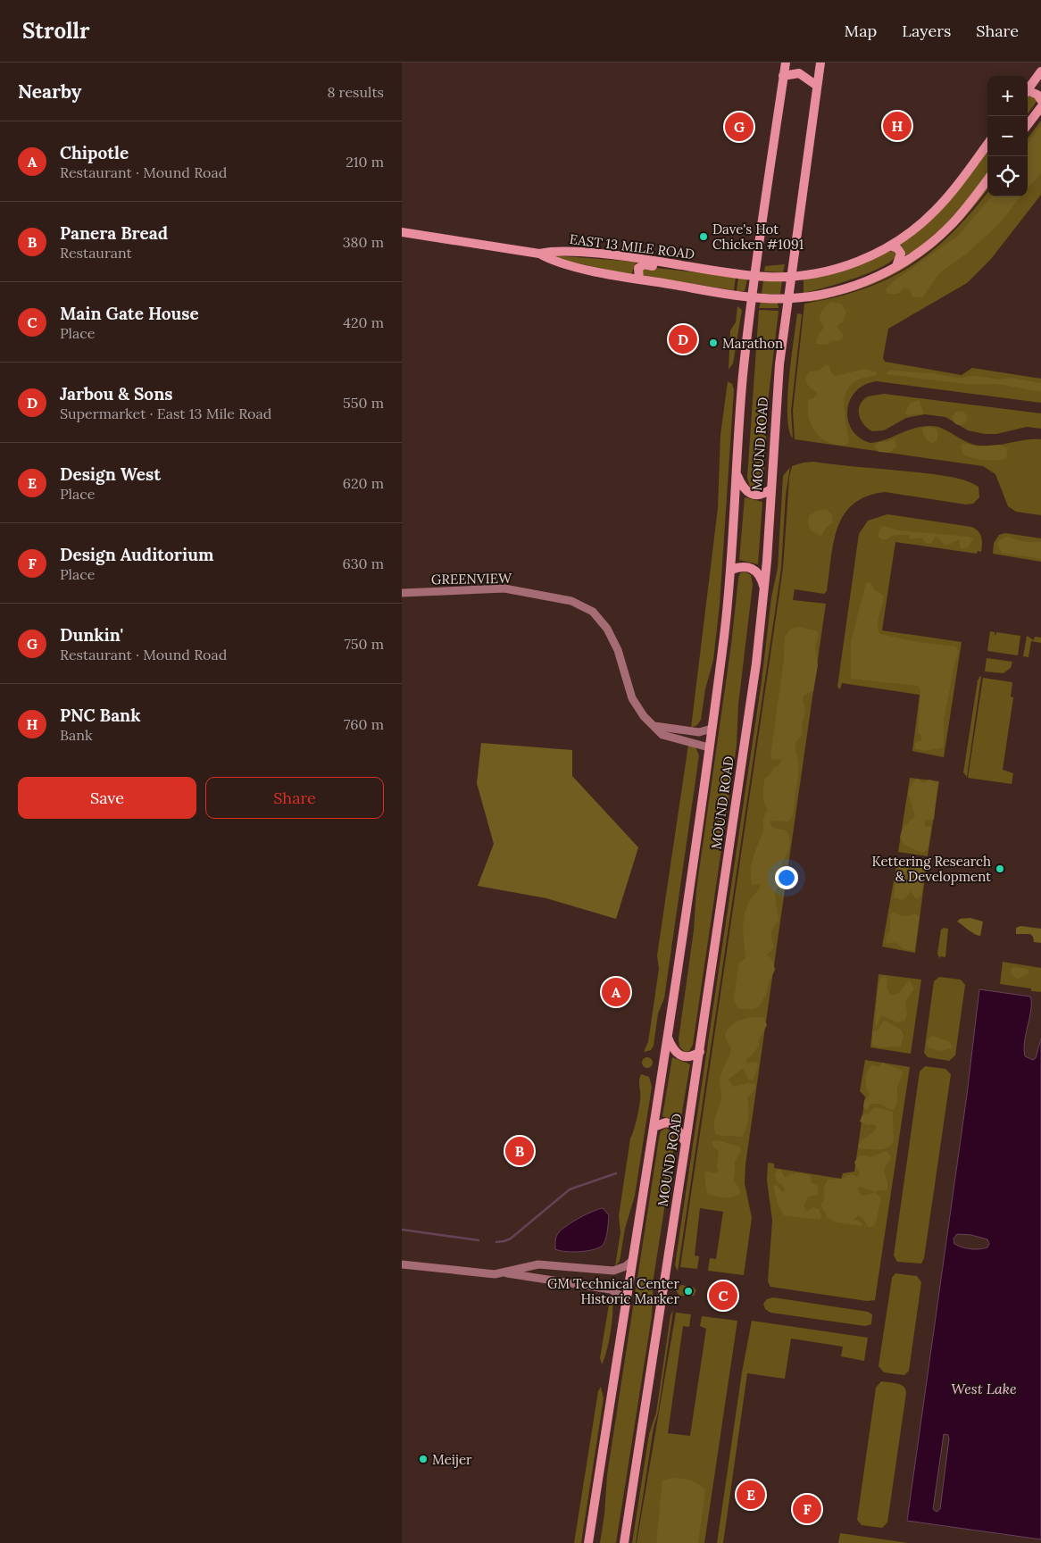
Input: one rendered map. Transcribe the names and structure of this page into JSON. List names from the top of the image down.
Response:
{
  "streets": {
    "main road": ["EAST 13 MILE ROAD", "MOUND ROAD"],
    "street": ["GREENVIEW"]
  },
  "crossings": [
    ["EAST 13 MILE ROAD", "MOUND ROAD"],
    ["MOUND ROAD", "GREENVIEW"]
  ],
  "water": ["West Lake"],
  "places": [
    "Dave's Hot Chicken #1091",
    "Marathon",
    "Kettering Research & Development",
    "GM Technical Center Historic Marker",
    "Meijer"
  ],
  "page": {
    "header": "Strollr",
    "nav": ["Map", "Layers", "Share"],
    "heading": ["Nearby", "8 results"],
    "map_buttons": ["+", "−"],
    "pins": [
      "H",
      "G",
      "D",
      "A",
      "B",
      "C",
      "E",
      "F"
    ],
    "list": [
      {
        "mark": "A",
        "name": "Chipotle",
        "note": "Restaurant · Mound Road",
        "value": "210 m"
      },
      {
        "mark": "B",
        "name": "Panera Bread",
        "note": "Restaurant",
        "value": "380 m"
      },
      {
        "mark": "C",
        "name": "Main Gate House",
        "note": "Place",
        "value": "420 m"
      },
      {
        "mark": "D",
        "name": "Jarbou & Sons",
        "note": "Supermarket · East 13 Mile Road",
        "value": "550 m"
      },
      {
        "mark": "E",
        "name": "Design West",
        "note": "Place",
        "value": "620 m"
      },
      {
        "mark": "F",
        "name": "Design Auditorium",
        "note": "Place",
        "value": "630 m"
      },
      {
        "mark": "G",
        "name": "Dunkin'",
        "note": "Restaurant · Mound Road",
        "value": "750 m"
      },
      {
        "mark": "H",
        "name": "PNC Bank",
        "note": "Bank",
        "value": "760 m"
      }
    ],
    "buttons": ["Save", "Share"]
  }
}
